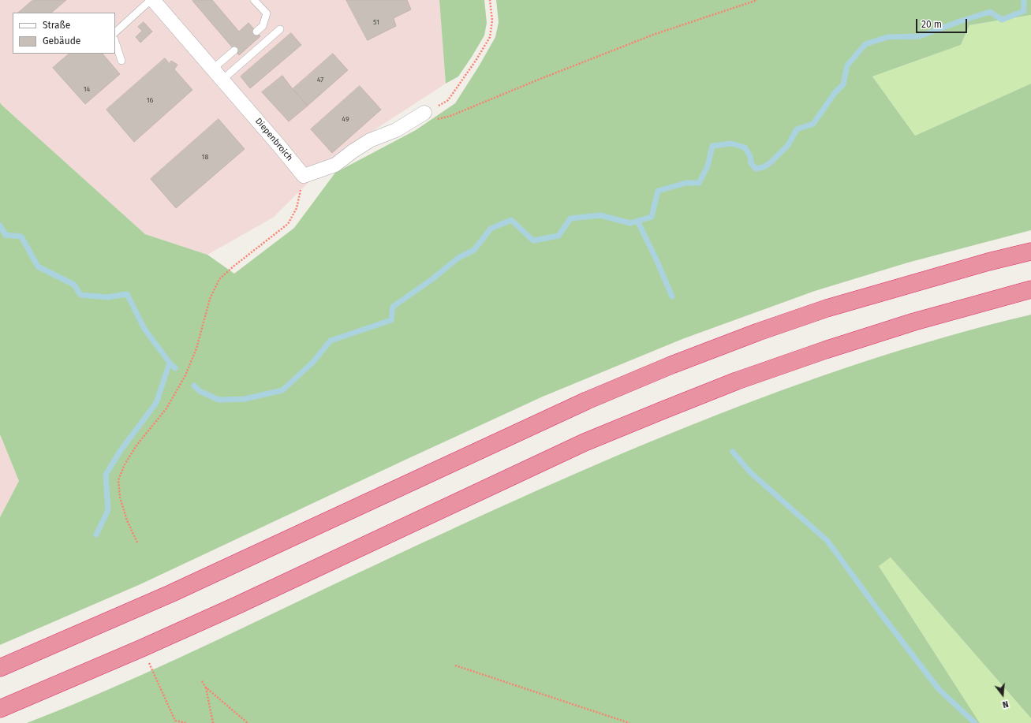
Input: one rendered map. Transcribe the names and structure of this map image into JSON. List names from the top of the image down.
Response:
{
  "streets": {
    "street": ["Diepenbroich"]
  },
  "house_numbers": [
    "51",
    "47",
    "14",
    "16",
    "49",
    "18"
  ],
  "legend": ["Straße", "Gebäude"],
  "scale_bar": "20 m",
  "north": "bottom"
}
